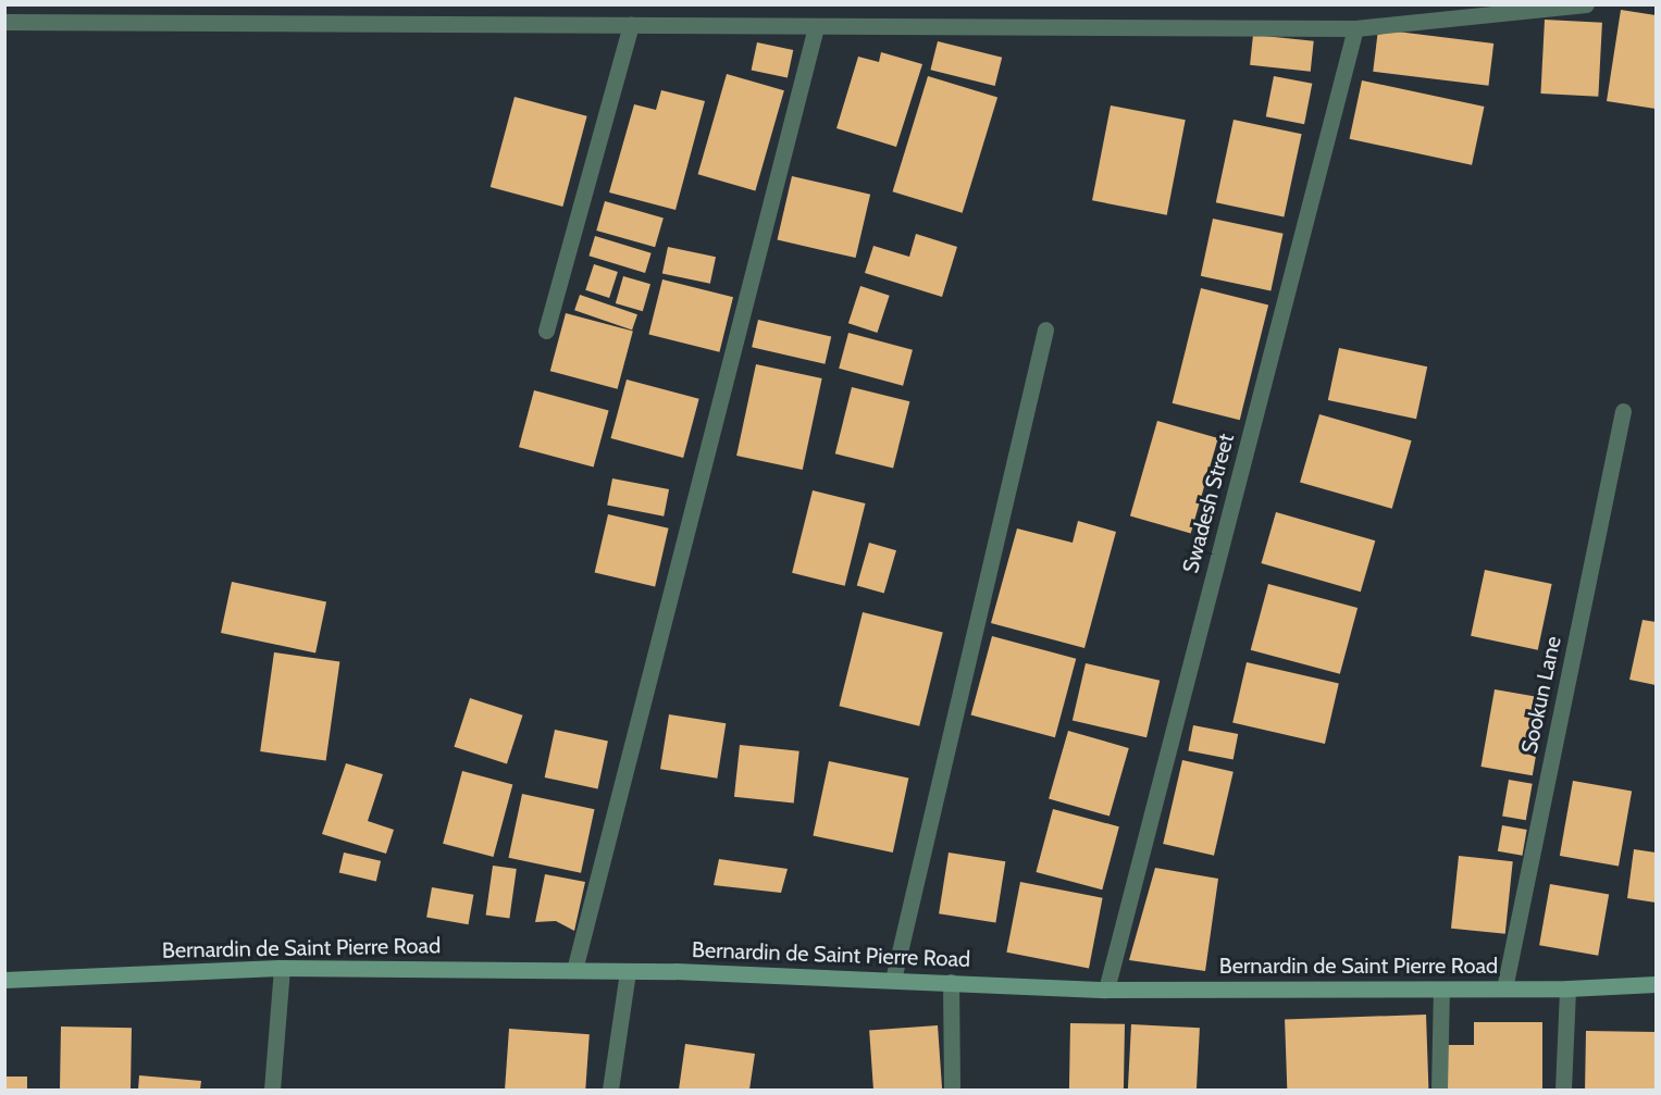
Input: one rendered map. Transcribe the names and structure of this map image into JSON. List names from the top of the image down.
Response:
{
  "streets": {
    "main road": ["Bernardin de Saint Pierre Road"],
    "street": ["Swadesh Street", "Sookun Lane"]
  },
  "crossings": [
    ["Swadesh Street", "Bernardin de Saint Pierre Road"],
    ["Sookun Lane", "Bernardin de Saint Pierre Road"]
  ]
}
